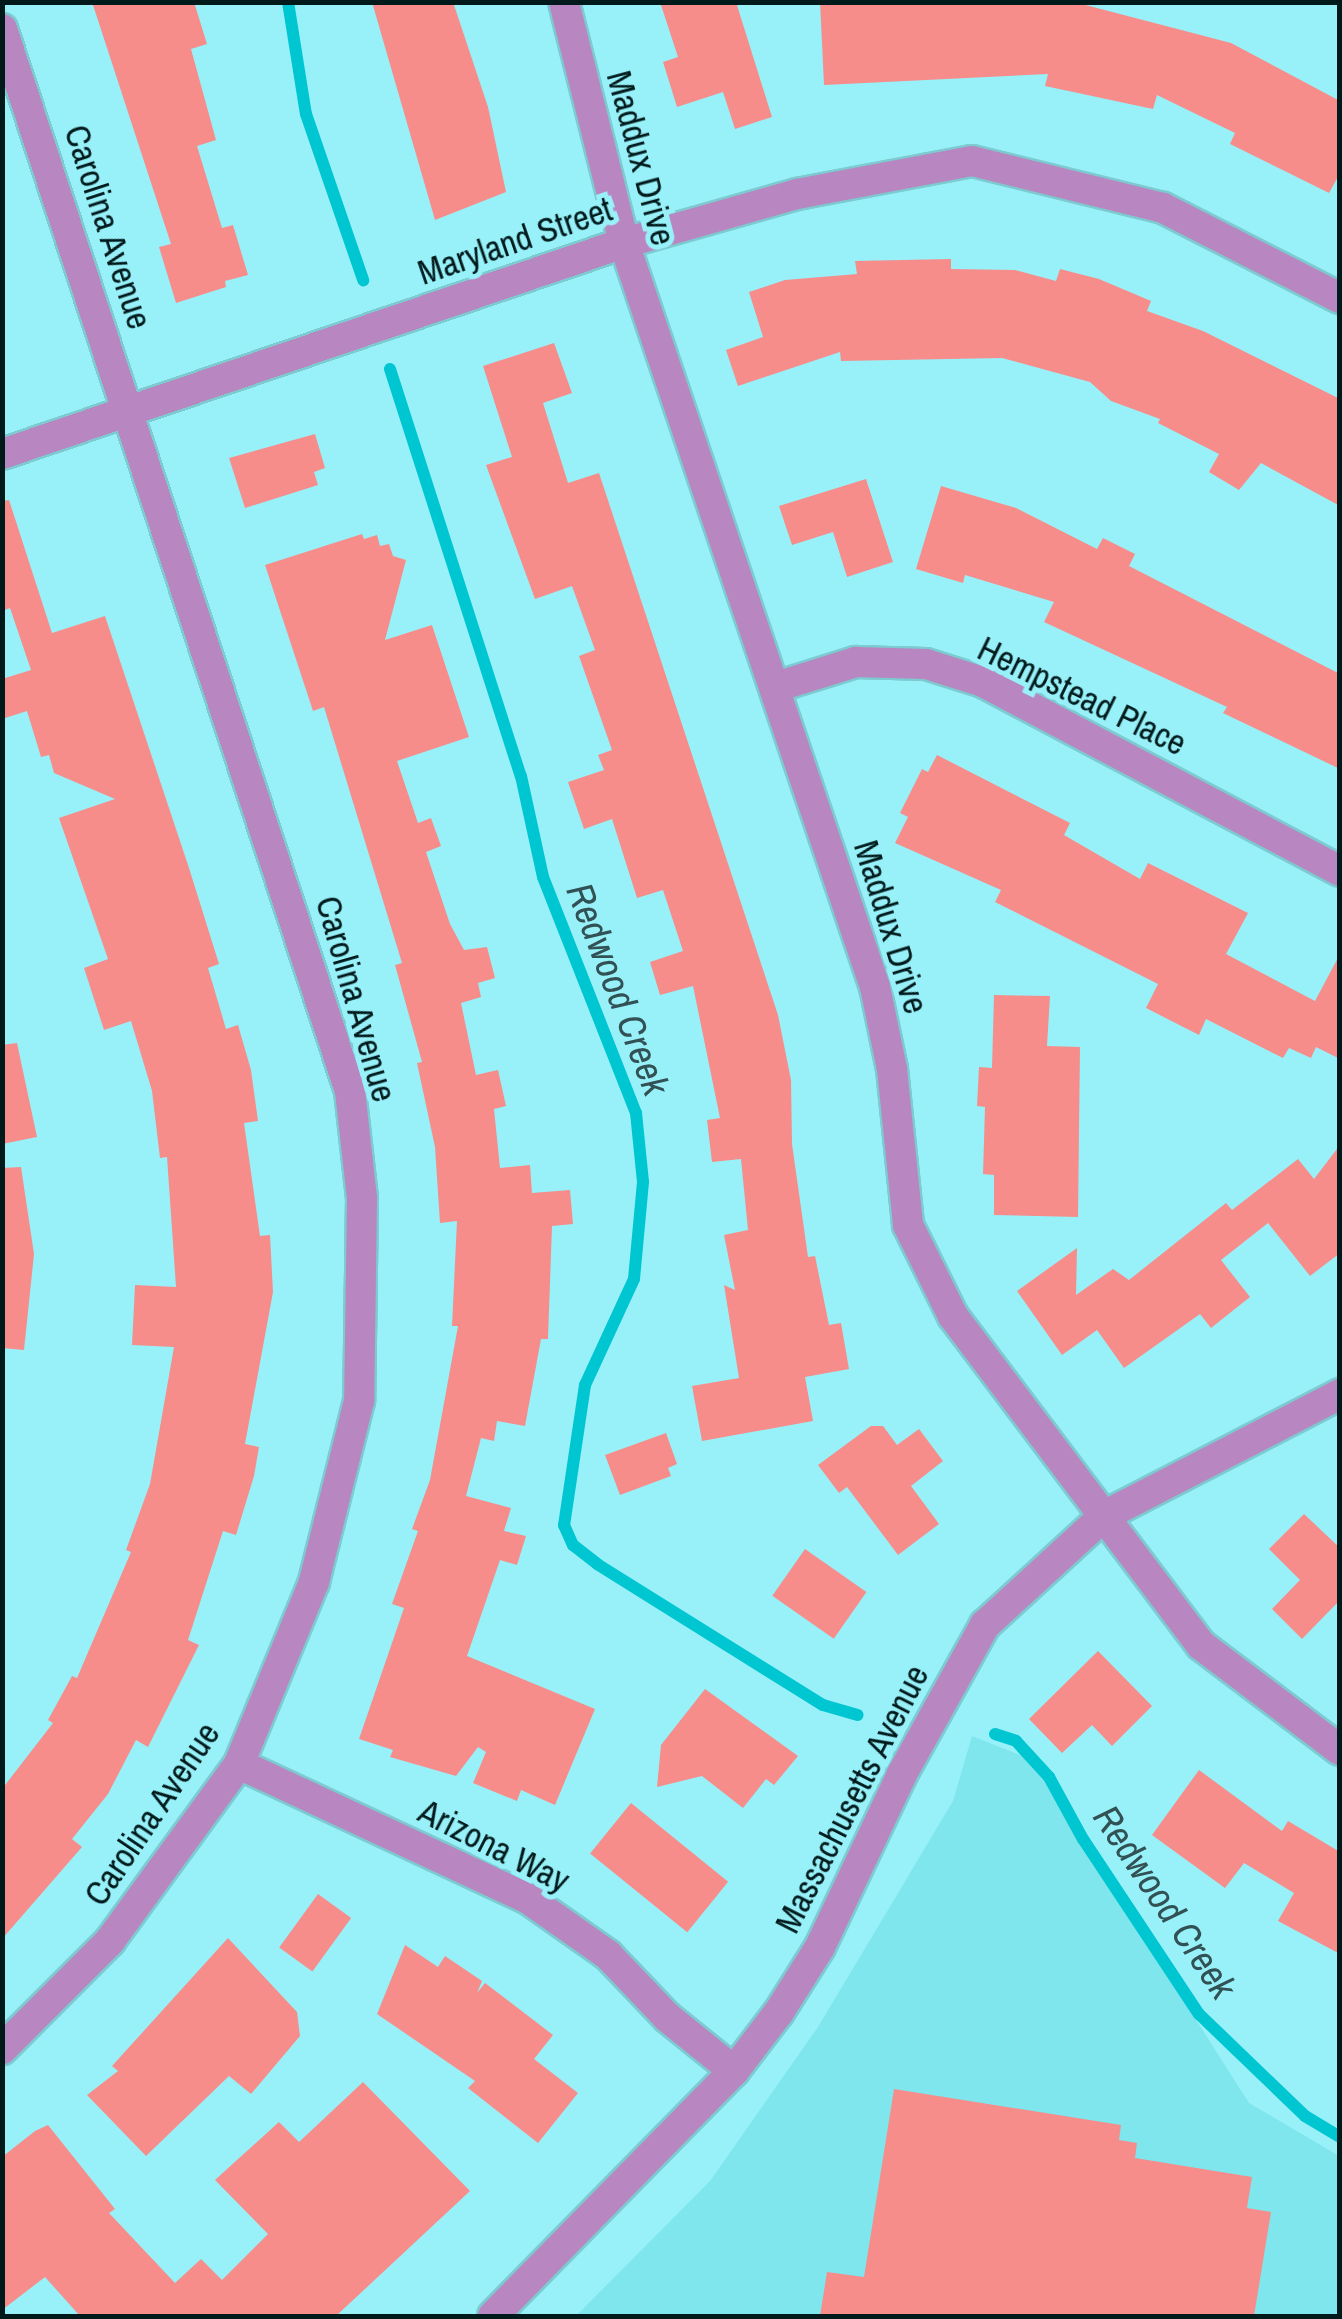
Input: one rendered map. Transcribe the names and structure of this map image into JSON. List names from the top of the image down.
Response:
{
  "streets": {
    "street": [
      "Maddux Drive",
      "Carolina Avenue",
      "Maryland Street",
      "Hempstead Place",
      "Massachusetts Avenue",
      "Arizona Way"
    ]
  },
  "crossings": [
    ["Maddux Drive", "Maryland Street"],
    ["Maddux Drive", "Hempstead Place"],
    ["Maddux Drive", "Massachusetts Avenue"],
    ["Carolina Avenue", "Maryland Street"],
    ["Carolina Avenue", "Arizona Way"],
    ["Massachusetts Avenue", "Arizona Way"]
  ],
  "water": ["Redwood Creek"]
}
